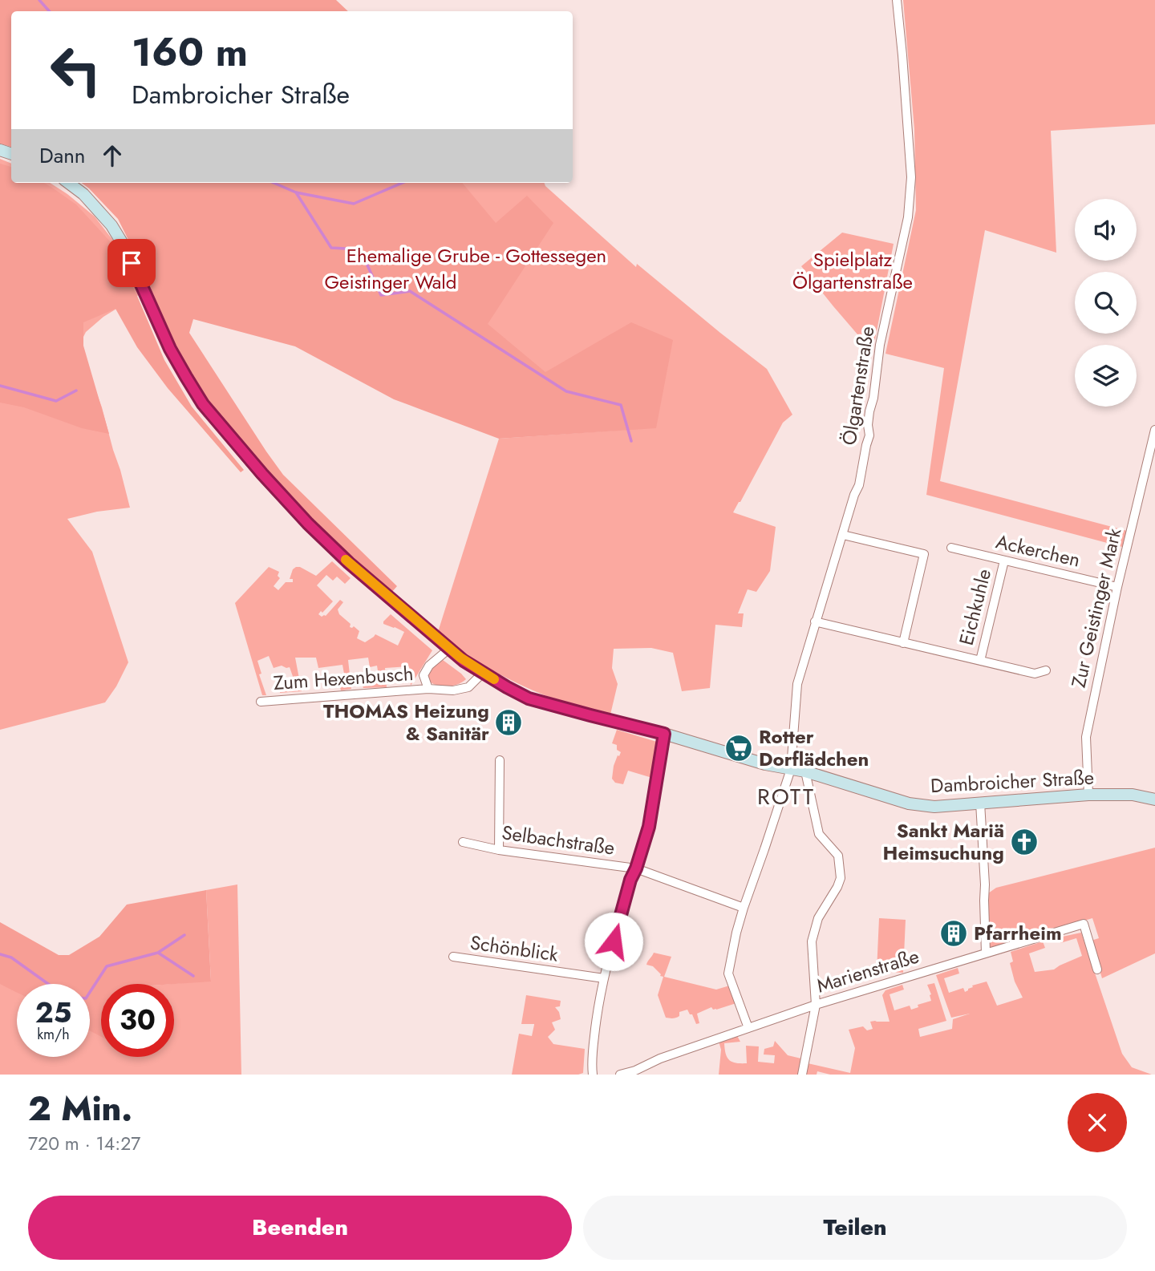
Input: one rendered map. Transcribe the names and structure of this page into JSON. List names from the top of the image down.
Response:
{
  "streets": {
    "street": [
      "Ölgartenstraße",
      "Ackerchen",
      "Eichkuhle",
      "Zur Geistinger Mark",
      "Zum Hexenbusch",
      "Dambroicher Straße",
      "Selbachstraße",
      "Schönblick",
      "Marienstraße"
    ]
  },
  "crossings": [
    ["Ölgartenstraße", "Eichkuhle"],
    ["Ölgartenstraße", "Dambroicher Straße"],
    ["Ölgartenstraße", "Selbachstraße"],
    ["Ölgartenstraße", "Marienstraße"],
    ["Ackerchen", "Eichkuhle"],
    ["Ackerchen", "Zur Geistinger Mark"],
    ["Zur Geistinger Mark", "Dambroicher Straße"],
    ["Zum Hexenbusch", "Dambroicher Straße"]
  ],
  "districts": ["ROTT"],
  "parks": ["Ehemalige Grube - Gottessegen", "Spielplatz Ölgartenstraße", "Geistinger Wald"],
  "places": {
    "building": ["THOMAS Heizung & Sanitär", "Pfarrheim"],
    "supermarket": ["Rotter Dorflädchen"],
    "church": ["Sankt Mariä Heimsuchung"]
  },
  "page": {
    "turn": ["160 m", "Dambroicher Straße"],
    "then": "Dann",
    "speed": "25 km/h",
    "limit": "30",
    "heading": ["2 Min.", "720 m · 14:27"],
    "buttons": ["Beenden", "Teilen"]
  }
}
